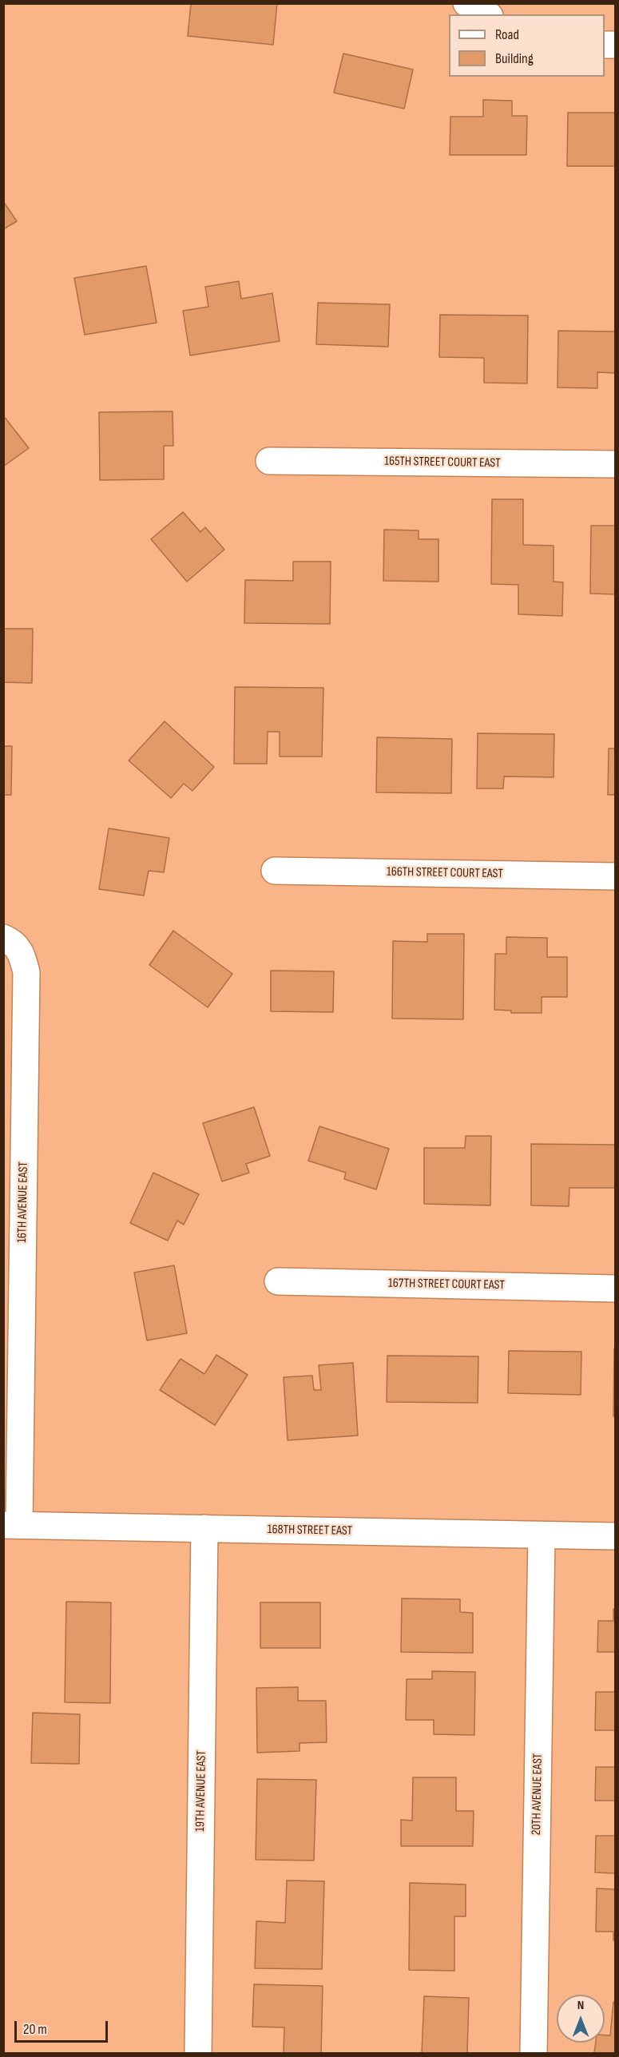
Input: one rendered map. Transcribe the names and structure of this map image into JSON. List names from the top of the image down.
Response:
{
  "streets": {
    "street": [
      "165TH STREET COURT EAST",
      "166TH STREET COURT EAST",
      "16TH AVENUE EAST",
      "167TH STREET COURT EAST",
      "168TH STREET EAST",
      "19TH AVENUE EAST",
      "20TH AVENUE EAST"
    ]
  },
  "crossings": [
    ["16TH AVENUE EAST", "168TH STREET EAST"],
    ["168TH STREET EAST", "19TH AVENUE EAST"],
    ["168TH STREET EAST", "20TH AVENUE EAST"]
  ],
  "legend": ["Road", "Building"],
  "scale_bar": "20 m",
  "north": "top"
}
